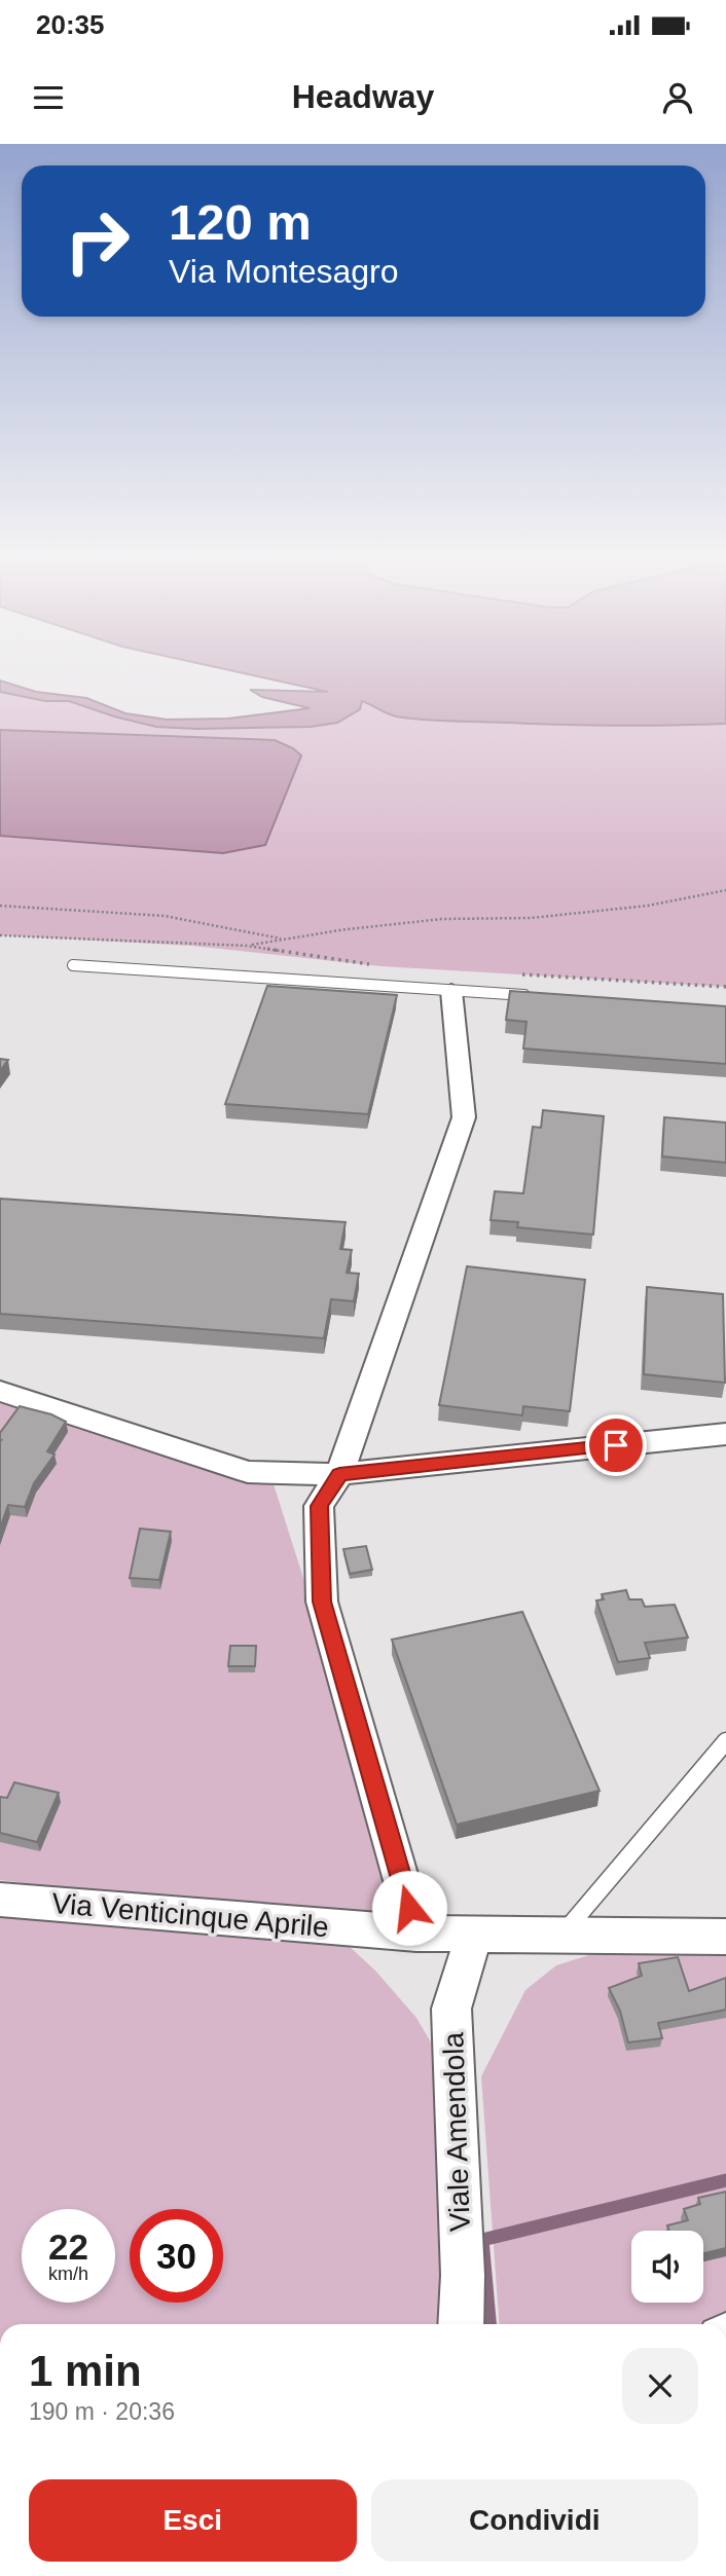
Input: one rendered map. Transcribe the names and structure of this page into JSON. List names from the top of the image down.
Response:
{
  "streets": {
    "street": ["Via Venticinque Aprile", "Viale Amendola"]
  },
  "crossings": [
    ["Via Venticinque Aprile", "Viale Amendola"]
  ],
  "page": {
    "status": "20:35",
    "header": "Headway",
    "turn": ["120 m", "Via Montesagro"],
    "speed": "22 km/h",
    "limit": "30",
    "heading": ["1 min", "190 m · 20:36"],
    "buttons": ["Esci", "Condividi"]
  }
}
